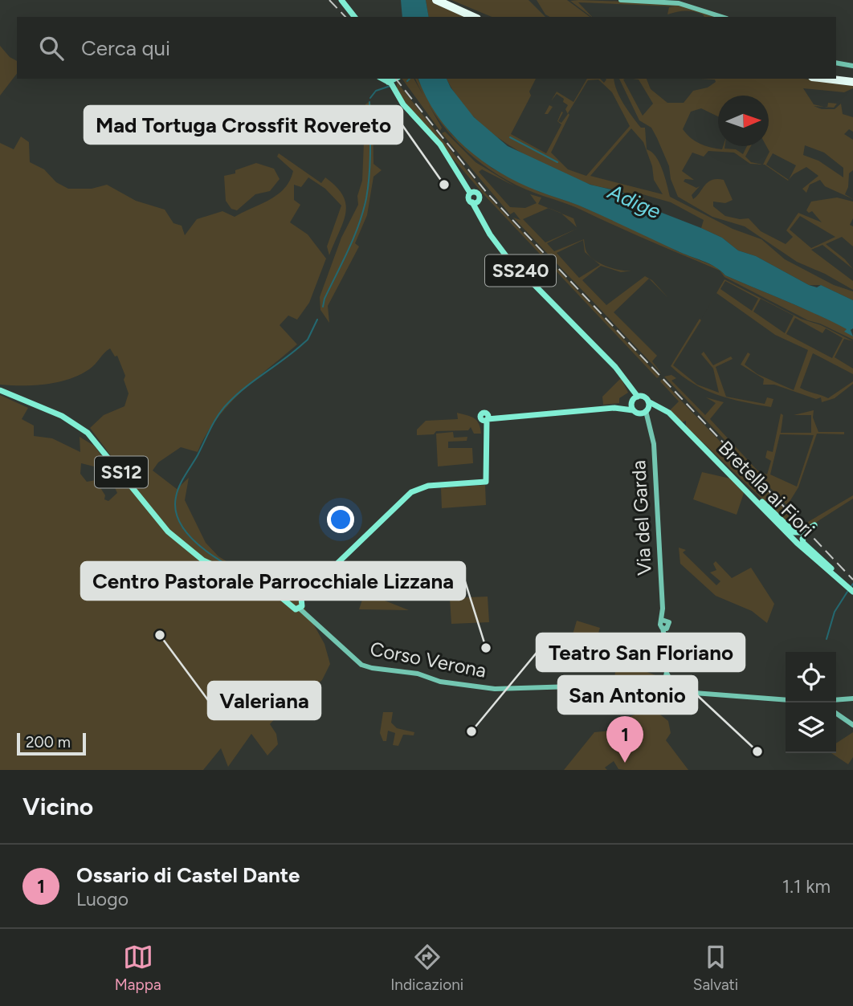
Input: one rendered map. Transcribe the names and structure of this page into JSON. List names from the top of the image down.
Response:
{
  "streets": {
    "main road": [
      "SS240",
      "SS12",
      "Bretella ai Fiori",
      "Via del Garda",
      "Corso Verona"
    ]
  },
  "crossings": [
    ["SS12", "Corso Verona"],
    ["Bretella ai Fiori", "Via del Garda"],
    ["Via del Garda", "Corso Verona"]
  ],
  "water": ["Adige"],
  "places": [
    "Mad Tortuga Crossfit Rovereto",
    "Valeriana",
    "Centro Pastorale Parrocchiale Lizzana",
    "Teatro San Floriano",
    "San Antonio"
  ],
  "scale_bar": "200 m",
  "north": "right",
  "page": {
    "search": "Cerca qui",
    "pins": "1",
    "scale": "200 m",
    "heading": "Vicino",
    "list": [
      {
        "mark": "1",
        "name": "Ossario di Castel Dante",
        "note": "Luogo",
        "value": "1.1 km"
      }
    ],
    "nav": ["Mappa", "Indicazioni", "Salvati"]
  }
}
